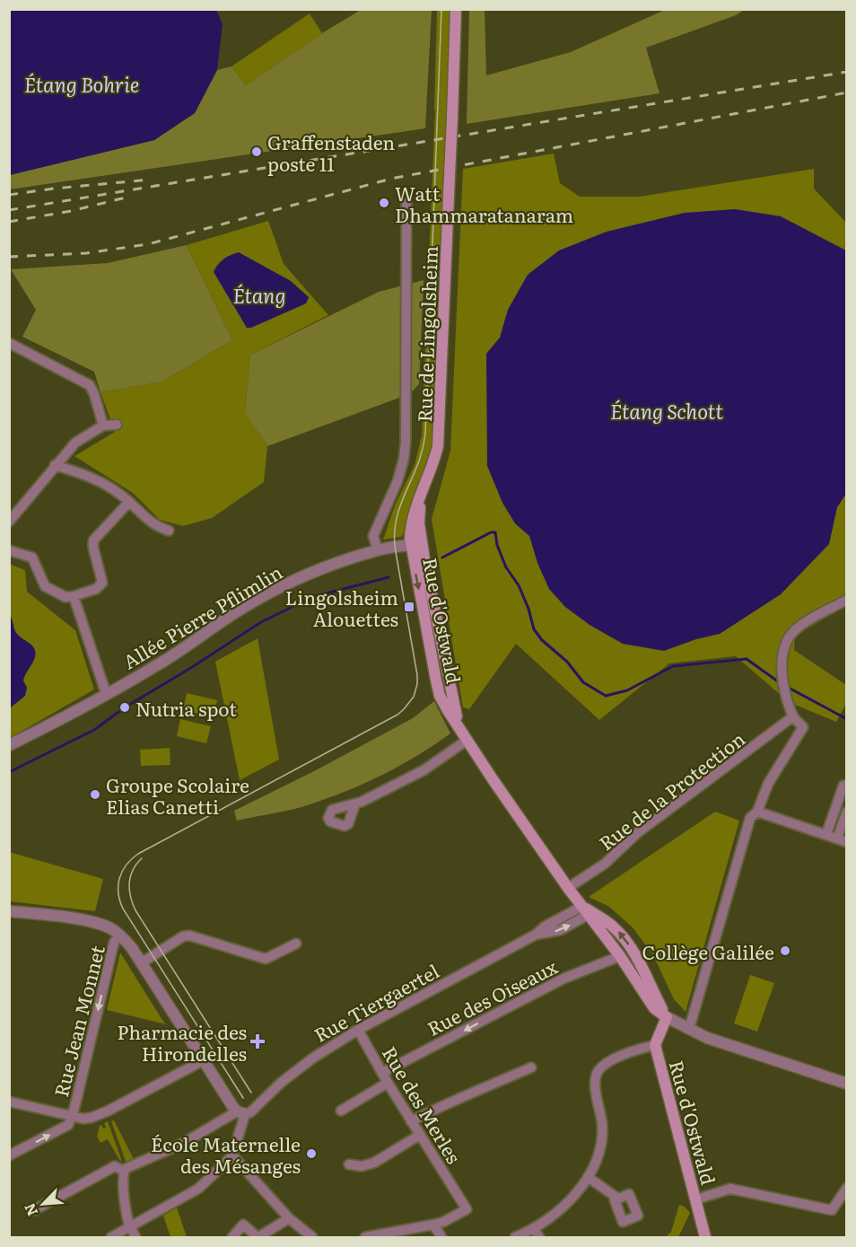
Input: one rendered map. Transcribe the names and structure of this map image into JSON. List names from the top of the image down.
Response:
{
  "streets": {
    "main road": ["Rue de Lingolsheim", "Rue d'Ostwald"],
    "street": [
      "Allée Pierre Pflimlin",
      "Rue de la Protection",
      "Rue des Oiseaux",
      "Rue Tiergaertel",
      "Rue Jean Monnet",
      "Rue des Merles"
    ]
  },
  "crossings": [
    ["Rue de Lingolsheim", "Allée Pierre Pflimlin"],
    ["Rue de Lingolsheim", "Rue d'Ostwald"],
    ["Allée Pierre Pflimlin", "Rue d'Ostwald"],
    ["Rue d'Ostwald", "Rue de la Protection"],
    ["Rue d'Ostwald", "Rue des Oiseaux"],
    ["Rue d'Ostwald", "Rue Tiergaertel"],
    ["Rue des Oiseaux", "Rue des Merles"],
    ["Rue Tiergaertel", "Rue des Merles"]
  ],
  "one_way": ["Rue Jean Monnet"],
  "water": ["Étang Bohrie", "Étang", "Étang Schott"],
  "places": {
    "other": [
      "Graffenstaden poste 11",
      "Watt Dhammaratanaram",
      "Nutria spot",
      "Groupe Scolaire Elias Canetti",
      "Collège Galilée",
      "École Maternelle des Mésanges"
    ],
    "transit": ["Lingolsheim Alouettes"],
    "health": ["Pharmacie des Hirondelles"]
  },
  "north": "bottom left"
}
